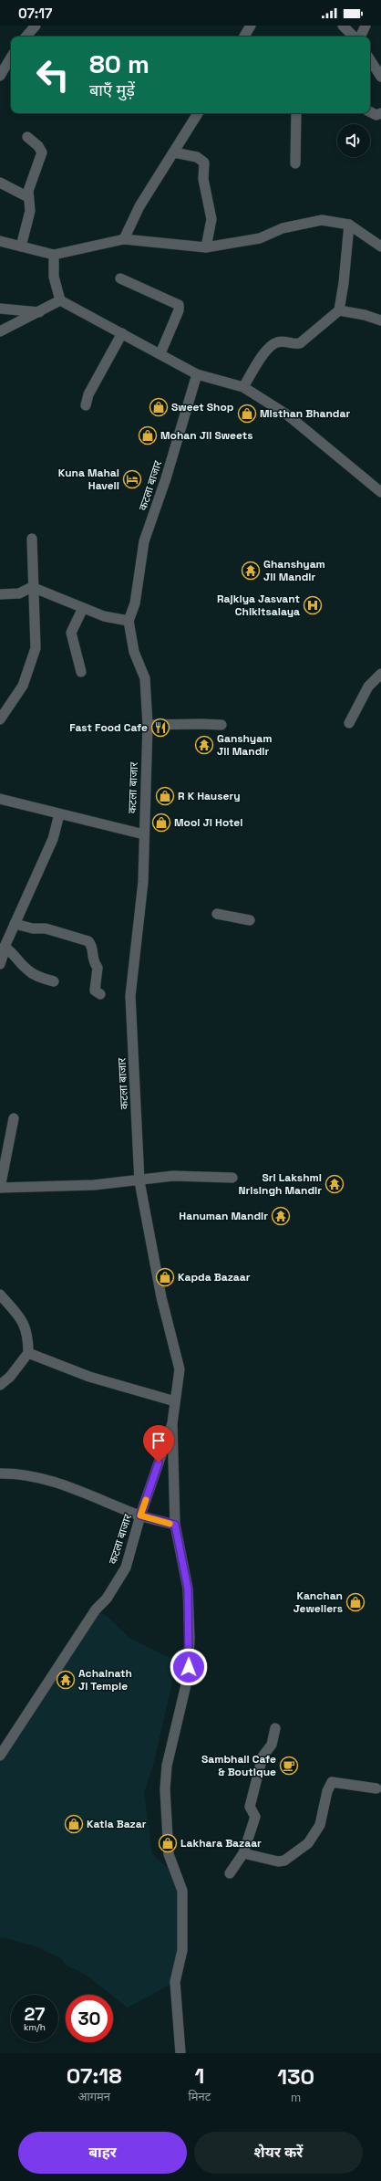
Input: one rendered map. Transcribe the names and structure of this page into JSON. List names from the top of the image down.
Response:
{
  "streets": {
    "street": ["कटला बाजार"]
  },
  "places": {
    "shop": [
      "Sweet Shop",
      "Misthan Bhandar",
      "Mohan Jii Sweets",
      "R K Hausery",
      "Mool Ji Hotel",
      "Kapda Bazaar",
      "Kanchan Jewellers",
      "Katla Bazar",
      "Lakhara Bazaar"
    ],
    "hotel": ["Kuna Mahal Haveli"],
    "temple": [
      "Ghanshyam Jii Mandir",
      "Ganshyam Jii Mandir",
      "Sri Lakshmi Nrisingh Mandir",
      "Hanuman Mandir",
      "Achalnath Ji Temple"
    ],
    "hospital": ["Rajkiya Jasvant Chikitsalaya"],
    "restaurant": ["Fast Food Cafe"],
    "cafe": ["Sambhali Cafe & Boutique"]
  },
  "page": {
    "status": "07:17",
    "turn": ["80 m", "बाएँ मुड़ें"],
    "speed": "27 km/h",
    "limit": "30",
    "eta": [
      "07:18",
      "आगमन",
      "1",
      "मिनट",
      "130",
      "m"
    ],
    "buttons": ["बाहर", "शेयर करें"]
  }
}
